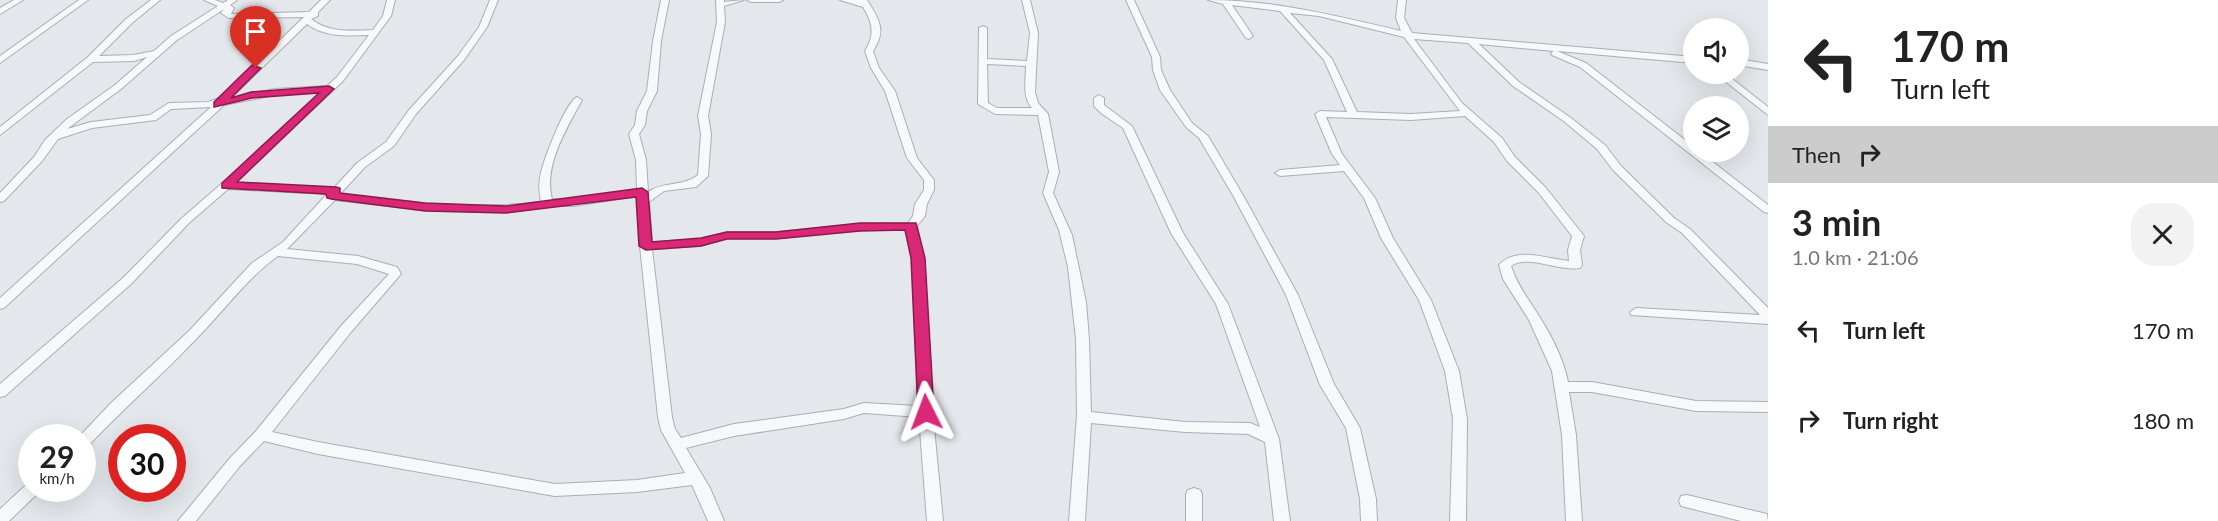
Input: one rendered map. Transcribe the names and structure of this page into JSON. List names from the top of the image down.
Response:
{
  "page": {
    "turn": ["170 m", "Turn left"],
    "then": "Then",
    "heading": ["3 min", "1.0 km · 21:06"],
    "list": [
      {
        "name": "Turn left",
        "value": "170 m"
      },
      {
        "name": "Turn right",
        "value": "180 m"
      }
    ],
    "speed": "29 km/h",
    "limit": "30"
  }
}
